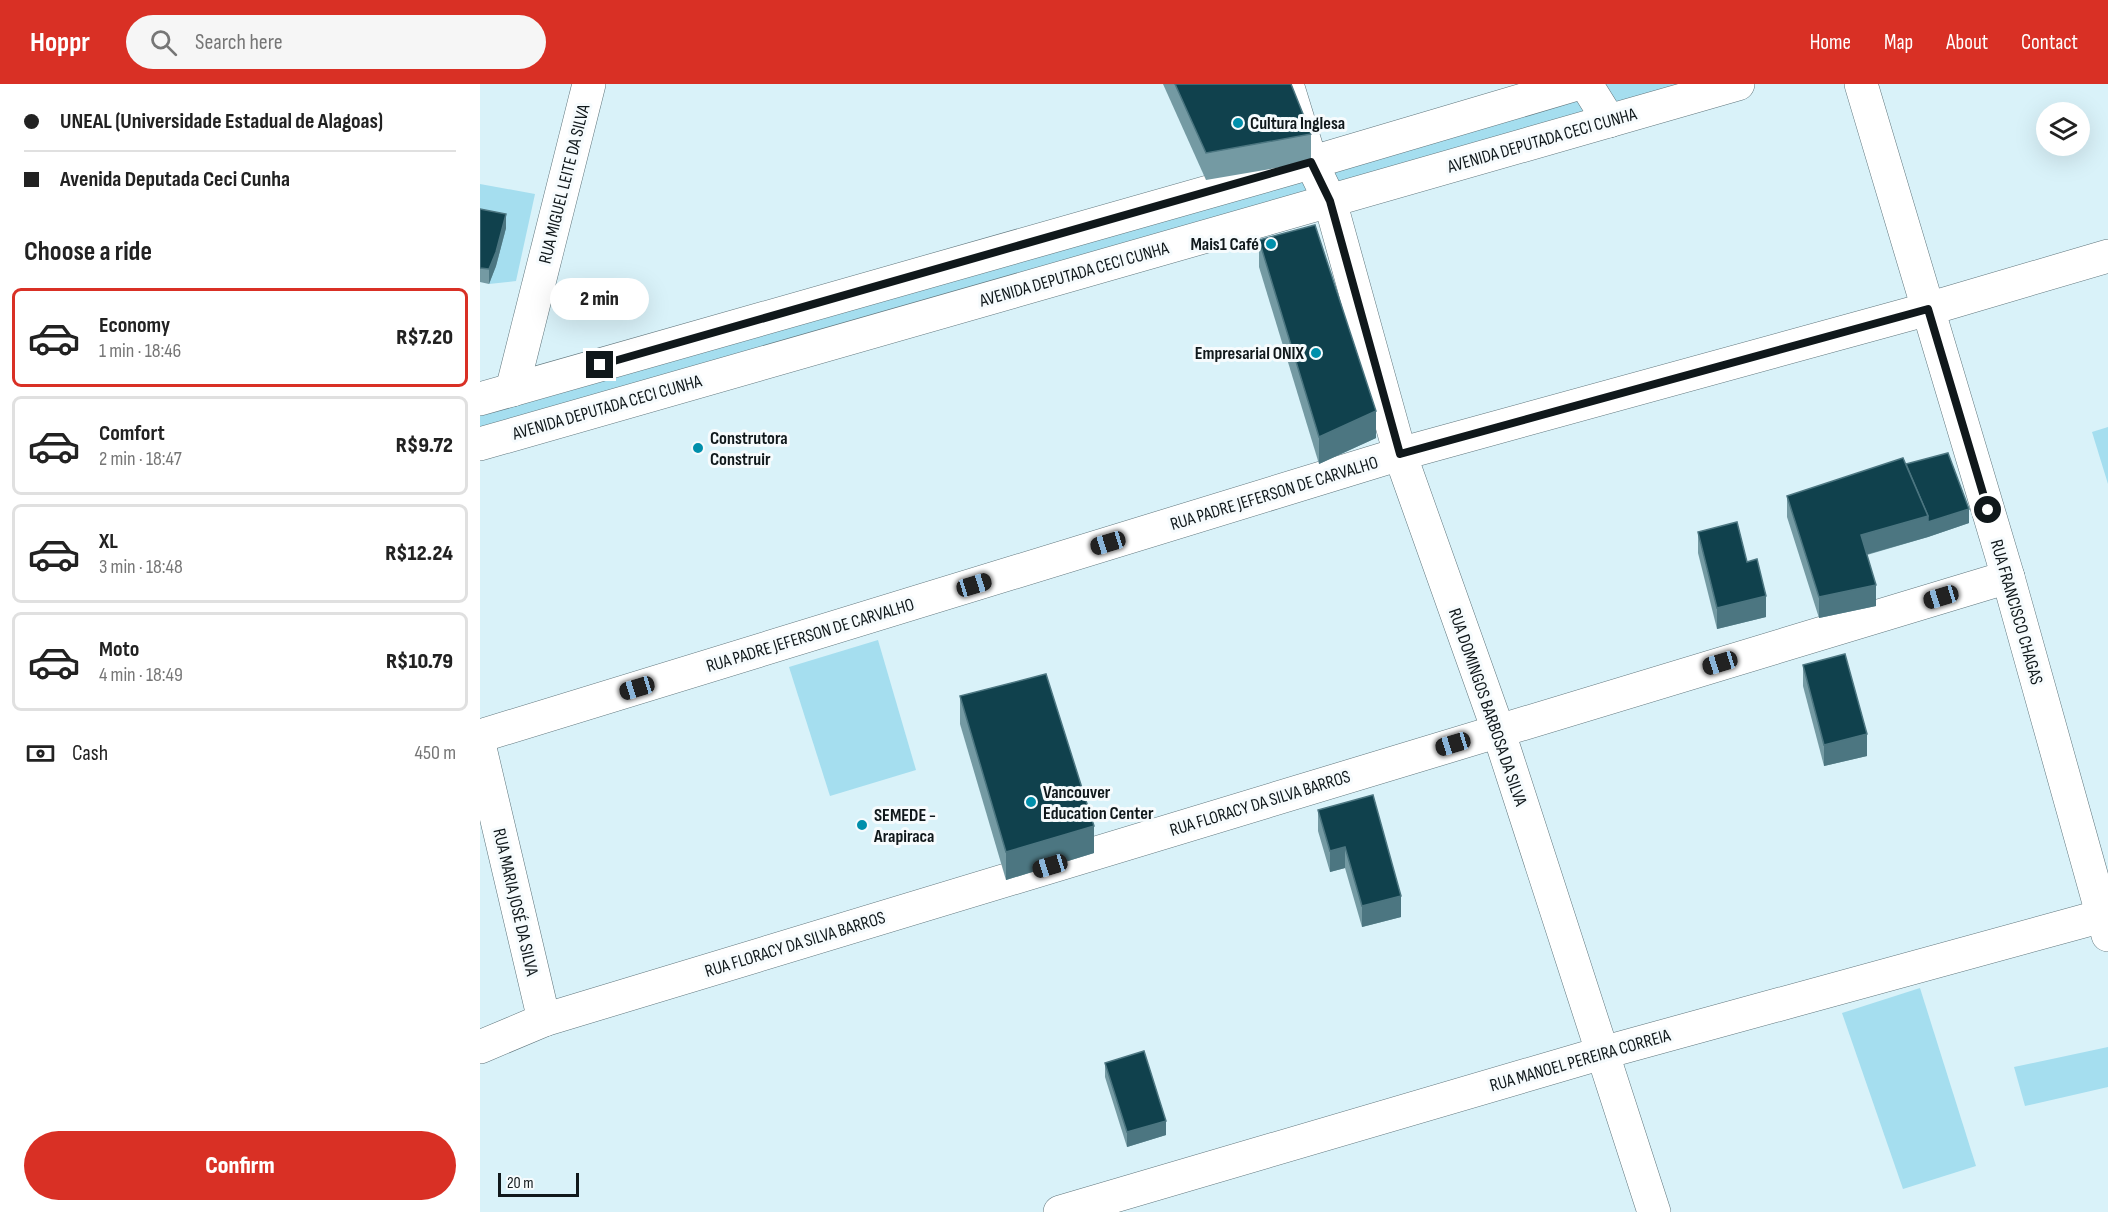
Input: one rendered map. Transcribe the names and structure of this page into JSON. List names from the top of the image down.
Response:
{
  "streets": {
    "street": [
      "AVENIDA DEPUTADA CECI CUNHA",
      "RUA MIGUEL LEITE DA SILVA",
      "RUA PADRE JEFERSON DE CARVALHO",
      "RUA FRANCISCO CHAGAS",
      "RUA DOMINGOS BARBOSA DA SILVA",
      "RUA FLORACY DA SILVA BARROS",
      "RUA MARIA JOSÉ DA SILVA",
      "RUA MANOEL PEREIRA CORREIA"
    ]
  },
  "crossings": [
    ["AVENIDA DEPUTADA CECI CUNHA", "RUA DOMINGOS BARBOSA DA SILVA"],
    ["RUA PADRE JEFERSON DE CARVALHO", "RUA FRANCISCO CHAGAS"],
    ["RUA PADRE JEFERSON DE CARVALHO", "RUA DOMINGOS BARBOSA DA SILVA"],
    ["RUA FRANCISCO CHAGAS", "RUA FLORACY DA SILVA BARROS"],
    ["RUA FRANCISCO CHAGAS", "RUA MANOEL PEREIRA CORREIA"],
    ["RUA DOMINGOS BARBOSA DA SILVA", "RUA FLORACY DA SILVA BARROS"],
    ["RUA DOMINGOS BARBOSA DA SILVA", "RUA MANOEL PEREIRA CORREIA"],
    ["RUA FLORACY DA SILVA BARROS", "RUA MARIA JOSÉ DA SILVA"]
  ],
  "places": [
    "Cultura Inglesa",
    "Mais1 Café",
    "Empresarial ONIX",
    "Construtora Construir",
    "Vancouver Education Center",
    "SEMEDE - Arapiraca"
  ],
  "scale_bar": "20 m",
  "page": {
    "header": "Hoppr",
    "search": "Search here",
    "nav": [
      "Home",
      "Map",
      "About",
      "Contact"
    ],
    "banner": ["UNEAL (Universidade Estadual de Alagoas)", "Avenida Deputada Ceci Cunha"],
    "heading": "Choose a ride",
    "bubble": "2 min",
    "list": [
      {
        "name": "Economy",
        "note": "1 min · 18:46",
        "value": "R$7.20"
      },
      {
        "name": "Comfort",
        "note": "2 min · 18:47",
        "value": "R$9.72"
      },
      {
        "name": "XL",
        "note": "3 min · 18:48",
        "value": "R$12.24"
      },
      {
        "name": "Moto",
        "note": "4 min · 18:49",
        "value": "R$10.79"
      }
    ],
    "pay": ["Cash", "450 m"],
    "buttons": "Confirm",
    "scale": "20 m"
  }
}
